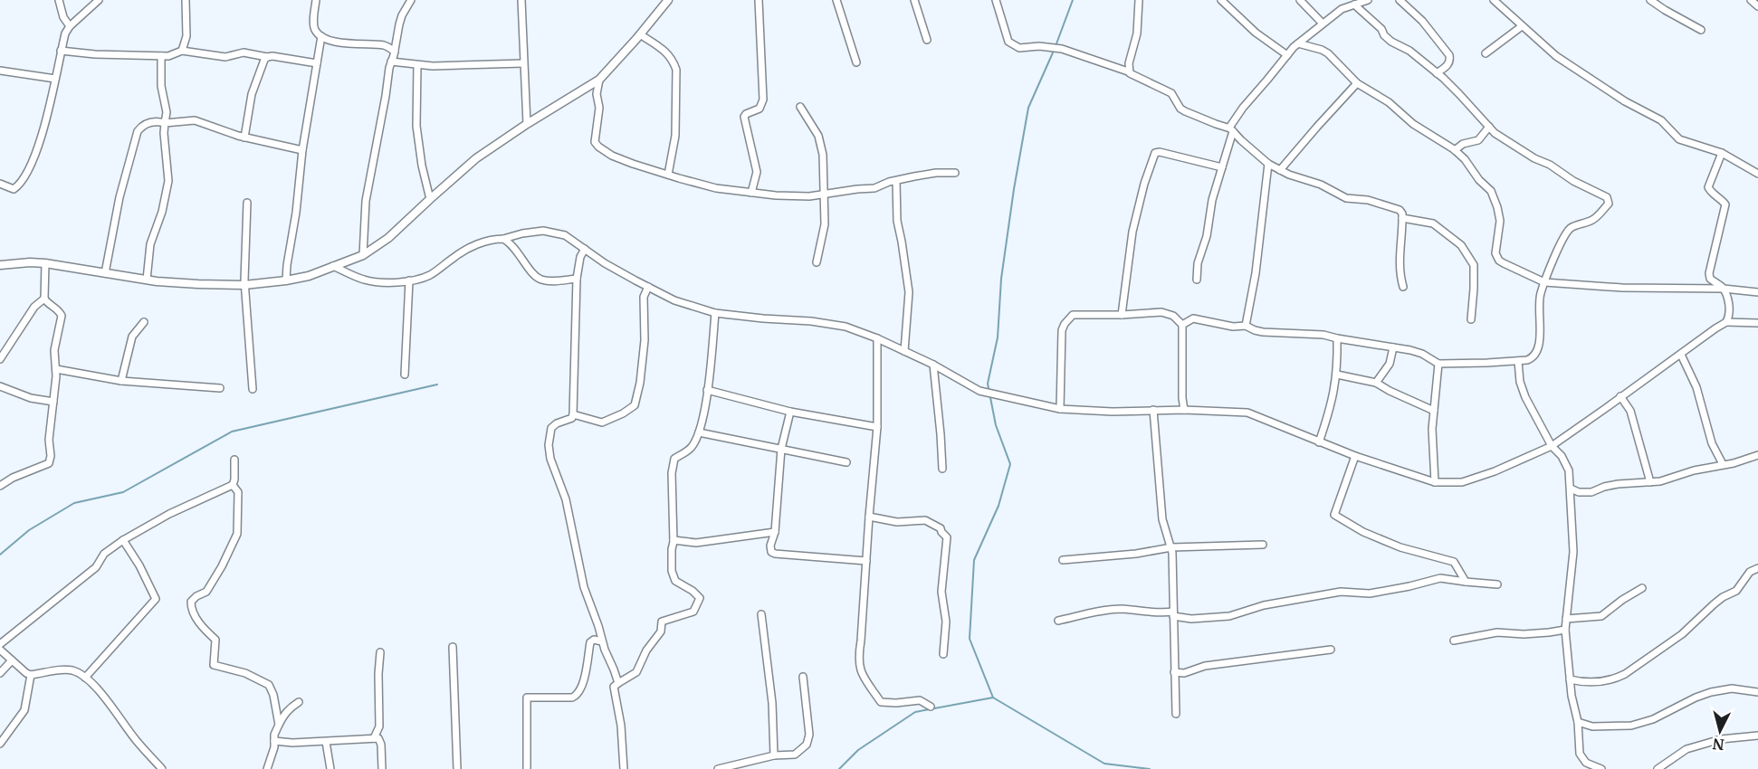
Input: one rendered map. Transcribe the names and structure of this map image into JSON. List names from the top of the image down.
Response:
{
  "north": "bottom"
}
